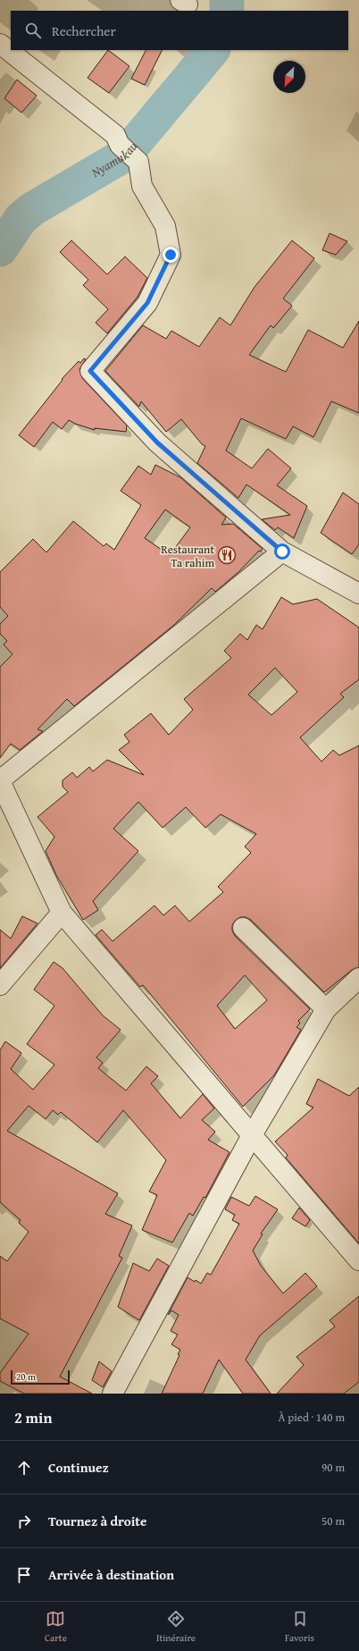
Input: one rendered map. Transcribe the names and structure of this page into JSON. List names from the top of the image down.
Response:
{
  "water": ["Nyamukau"],
  "places": {
    "restaurant": ["Restaurant Ta rahim"]
  },
  "scale_bar": "20 m",
  "north": "bottom left",
  "page": {
    "search": "Rechercher",
    "scale": "20 m",
    "heading": ["2 min", "À pied · 140 m"],
    "list": [
      ["Continuez", "90 m"],
      ["Tournez à droite", "50 m"],
      "Arrivée à destination"
    ],
    "nav": ["Carte", "Itinéraire", "Favoris"]
  }
}
